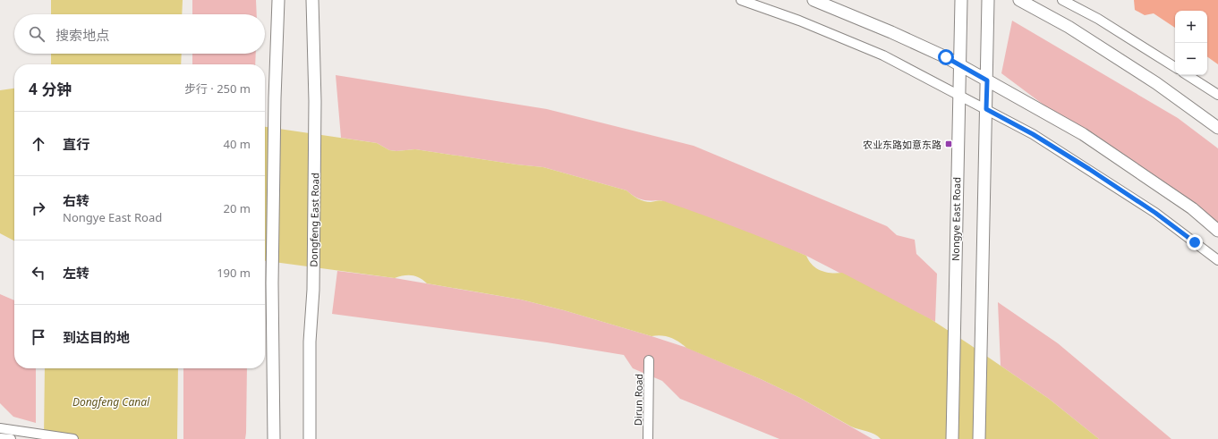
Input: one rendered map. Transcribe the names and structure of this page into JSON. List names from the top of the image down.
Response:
{
  "streets": {
    "main road": ["Nongye East Road", "Dongfeng East Road"],
    "street": ["Dirun Road"]
  },
  "water": ["Dongfeng Canal"],
  "places": {
    "transit": ["农业东路如意东路"]
  },
  "page": {
    "map_buttons": ["+", "−"],
    "search": "搜索地点",
    "heading": ["4 分钟", "步行 · 250 m"],
    "list": [
      ["直行", "40 m"],
      ["右转", "Nongye East Road", "20 m"],
      ["左转", "190 m"],
      "到达目的地"
    ]
  }
}
